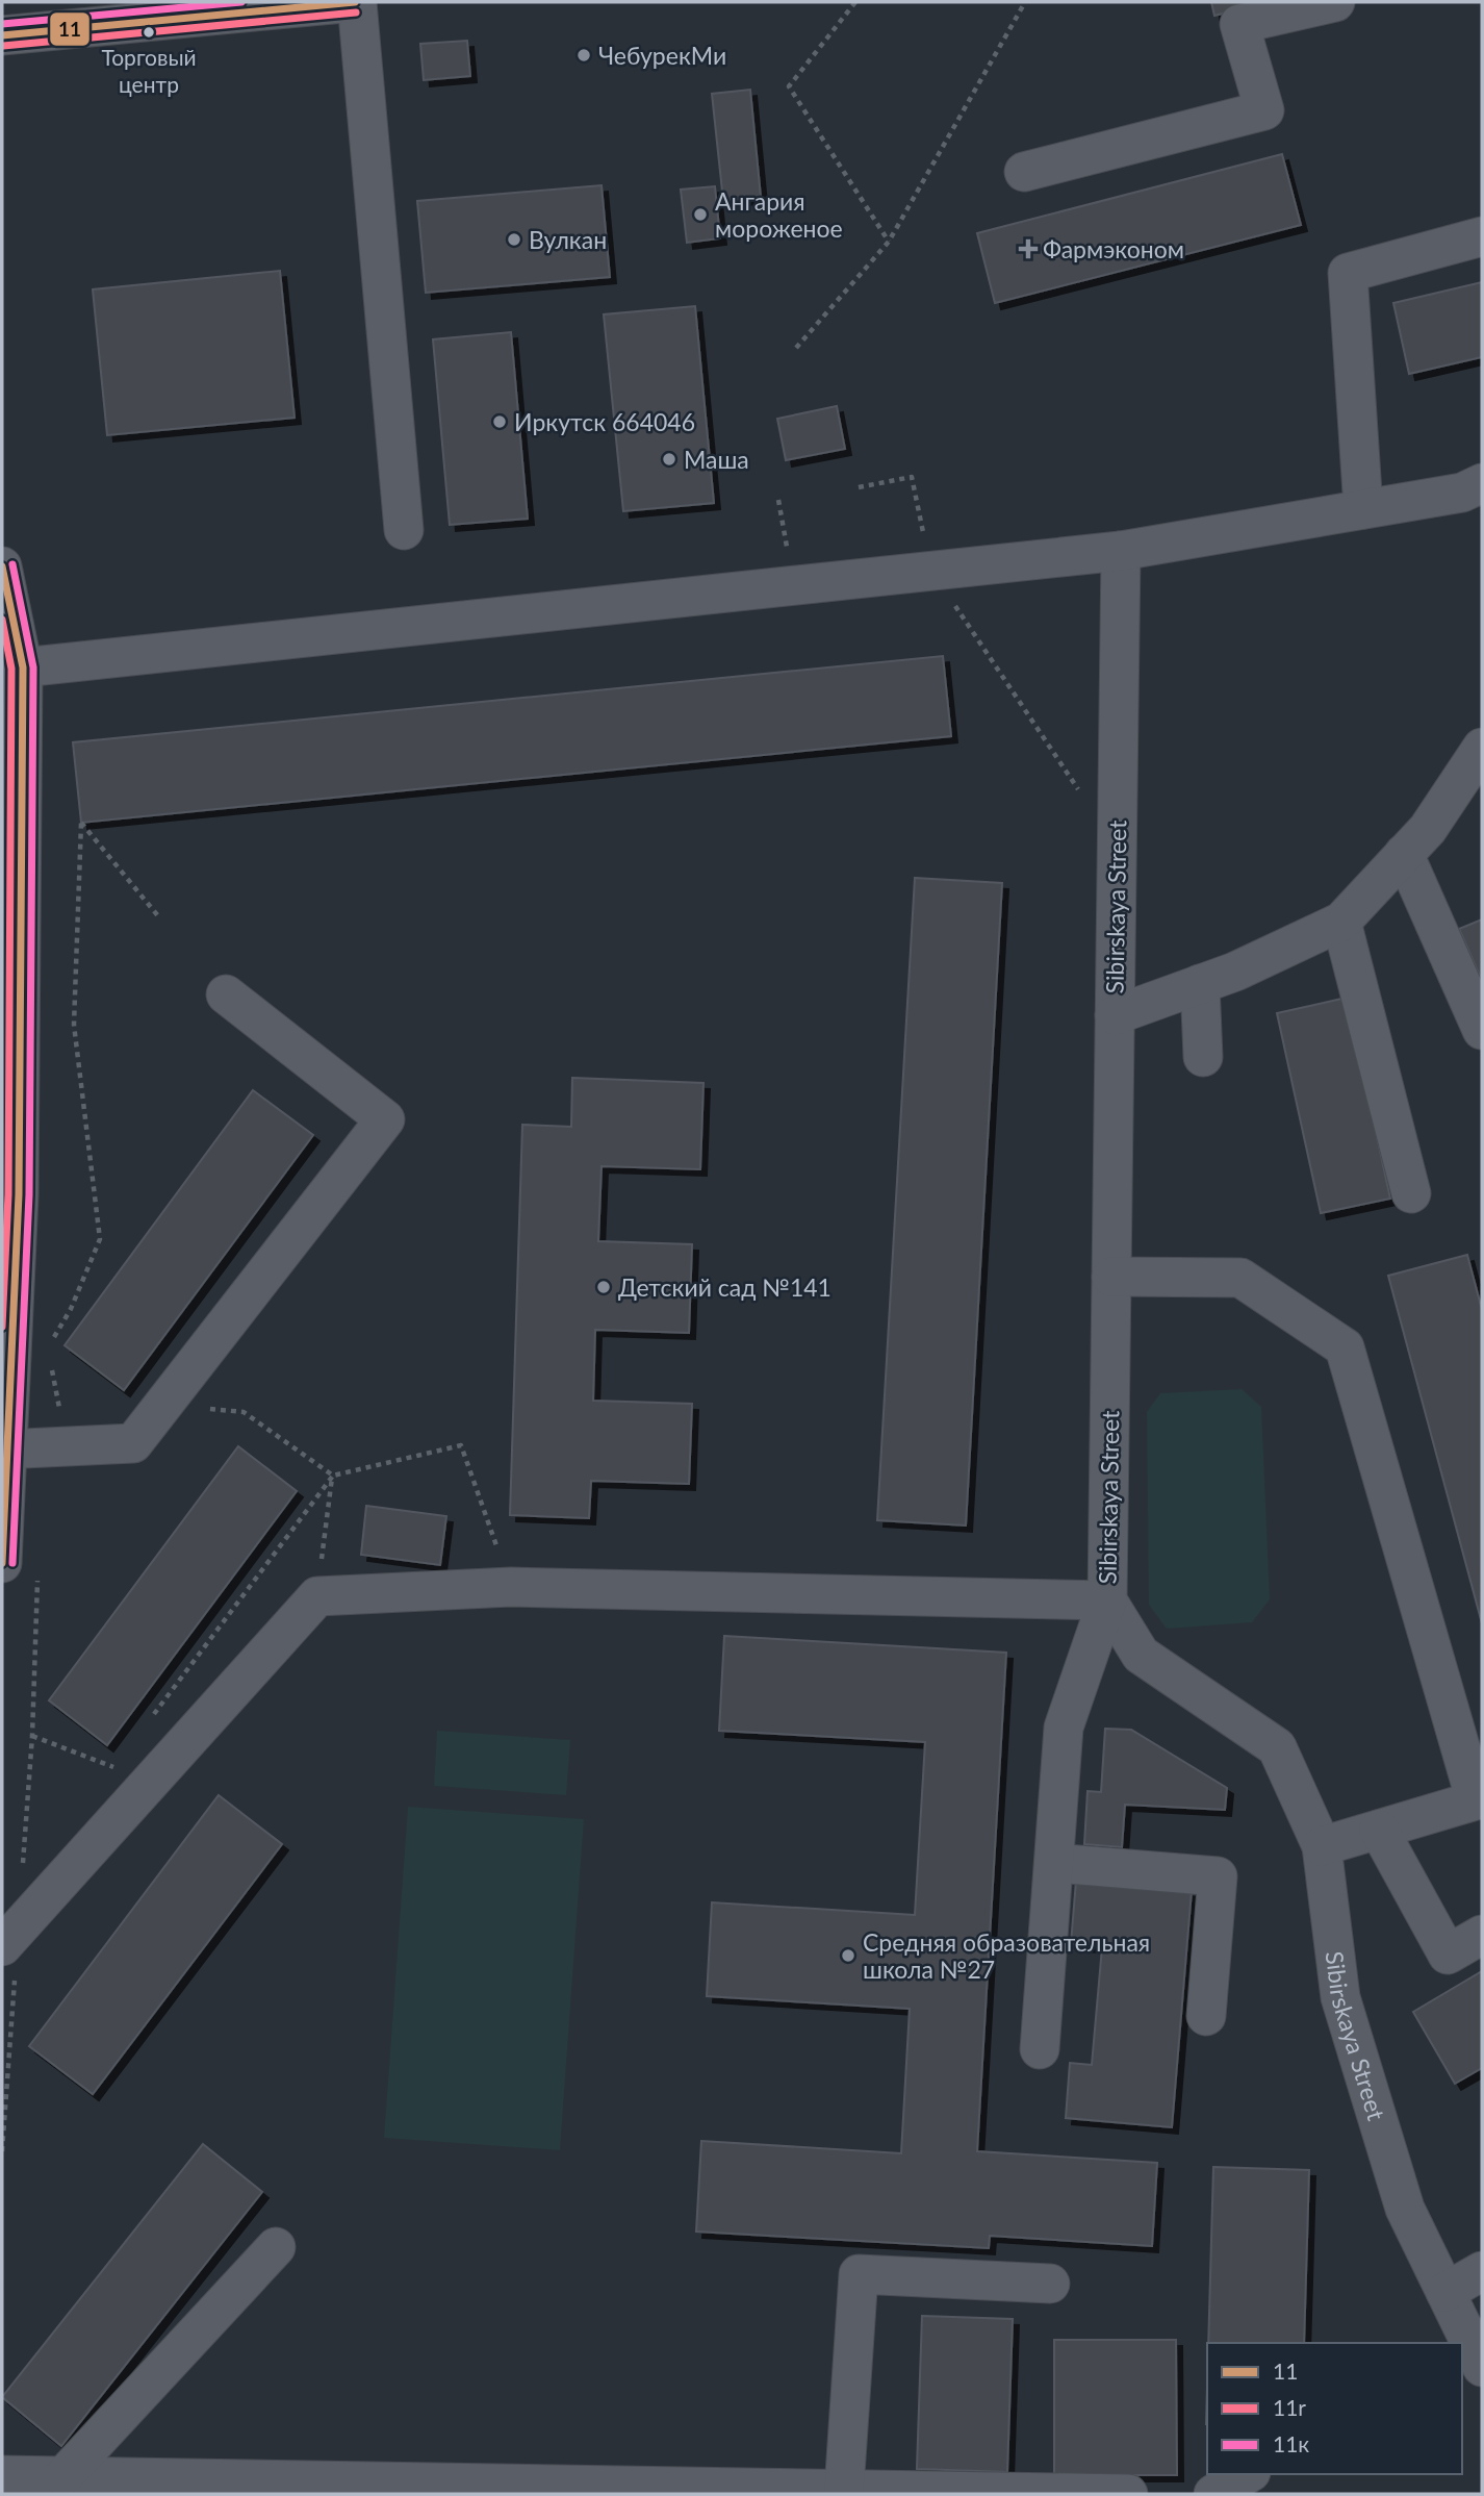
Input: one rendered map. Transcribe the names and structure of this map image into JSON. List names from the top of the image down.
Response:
{
  "streets": {
    "street": ["Sibirskaya Street"]
  },
  "places": {
    "other": [
      "Торговый центр",
      "ЧебурекМи",
      "Ангария мороженое",
      "Вулкан",
      "Иркутск 664046",
      "Маша",
      "Детский сад №141",
      "Средняя образовательная школа №27"
    ],
    "health": ["Фармэконом"]
  },
  "lines": ["transit line 11", "transit line 11к", "transit line 11r"],
  "legend": ["11", "11r", "11к"]
}
